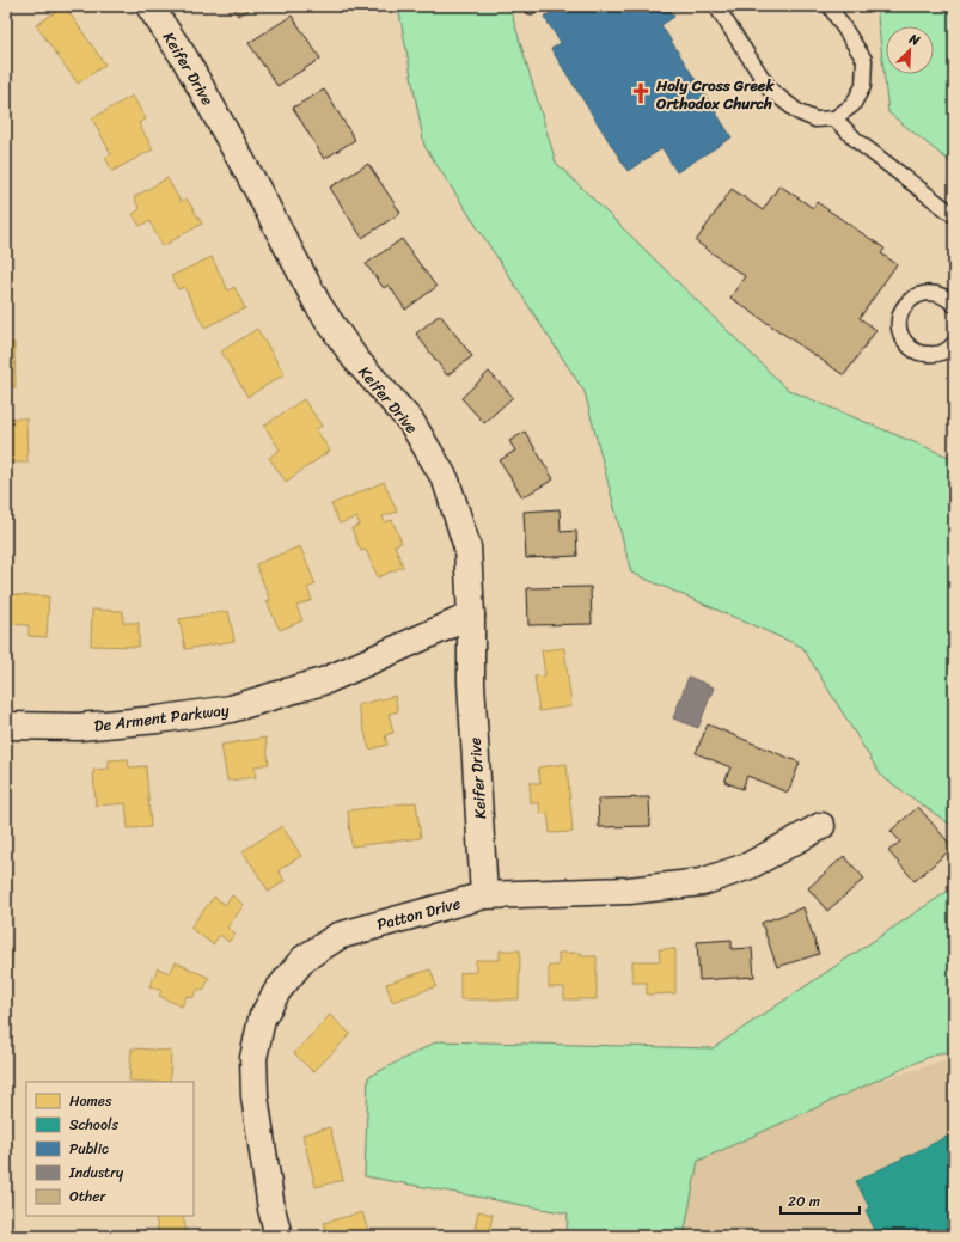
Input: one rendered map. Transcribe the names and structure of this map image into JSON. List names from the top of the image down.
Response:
{
  "streets": {
    "street": ["Keifer Drive", "De Arment Parkway", "Patton Drive"]
  },
  "crossings": [
    ["Keifer Drive", "De Arment Parkway"],
    ["Keifer Drive", "Patton Drive"]
  ],
  "places": {
    "church": ["Holy Cross Greek Orthodox Church"]
  },
  "legend": [
    "Homes",
    "Schools",
    "Public",
    "Industry",
    "Other"
  ],
  "scale_bar": "20 m",
  "north": "top right"
}
